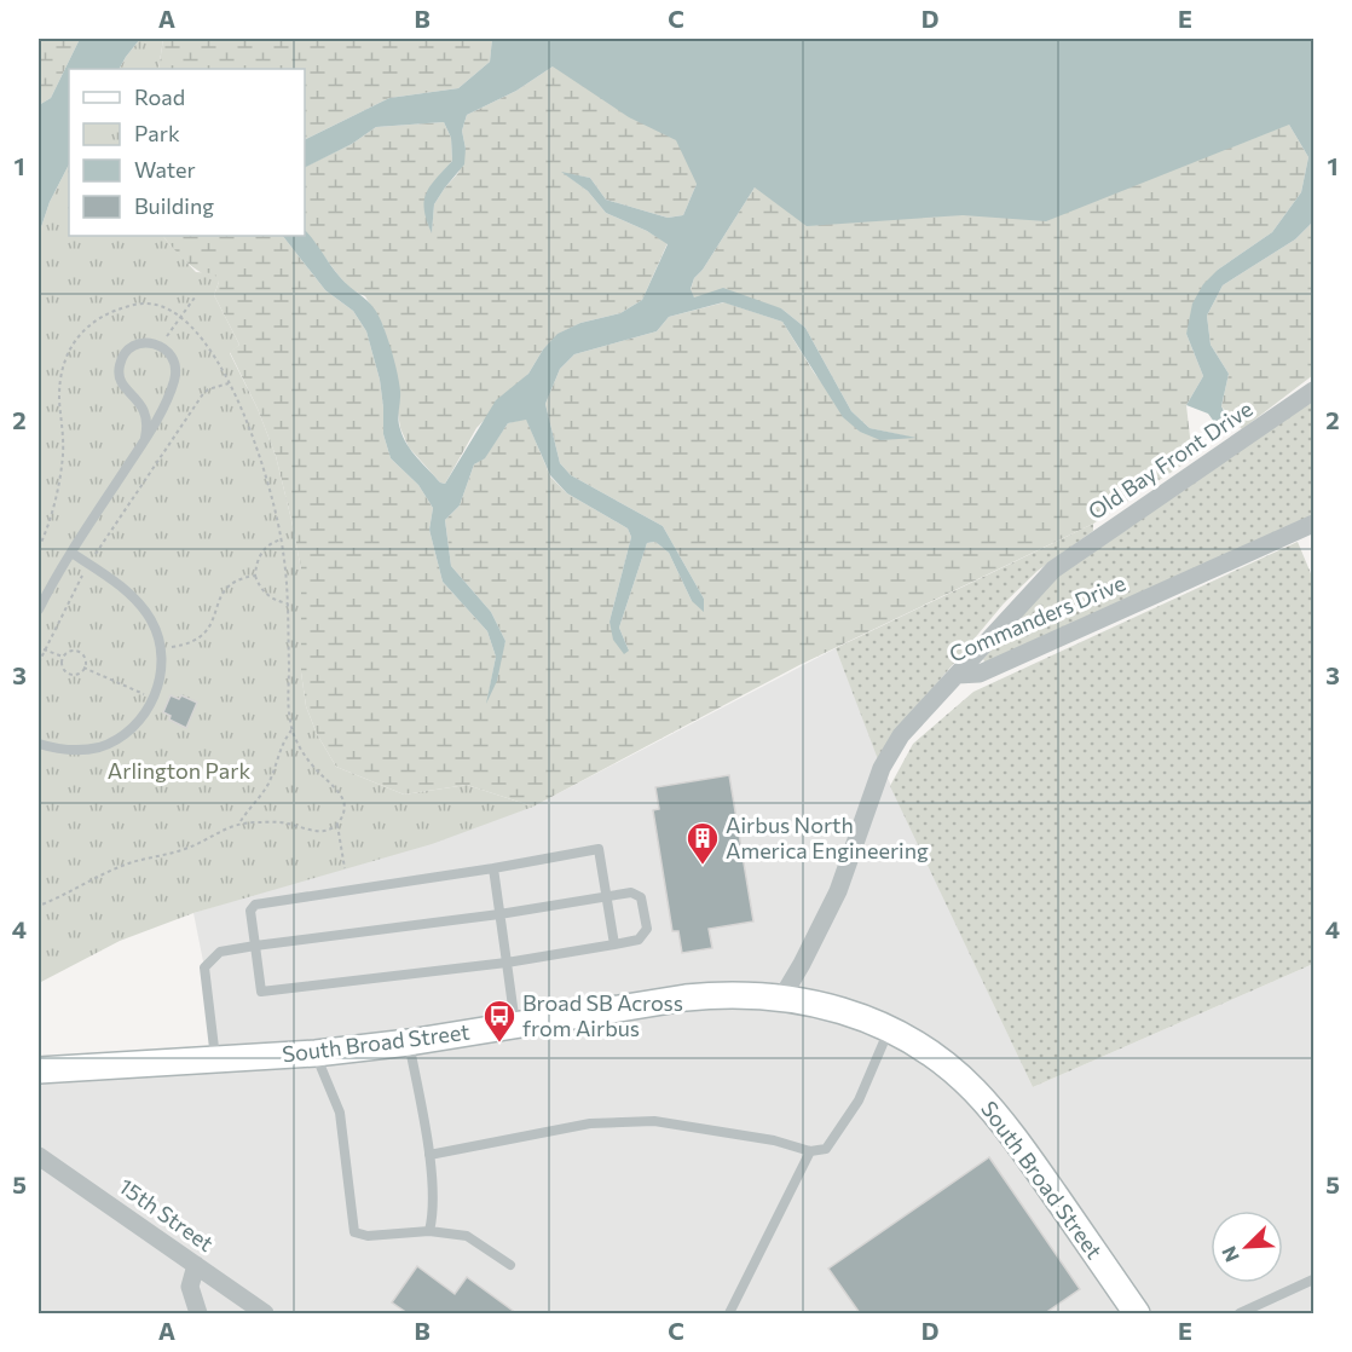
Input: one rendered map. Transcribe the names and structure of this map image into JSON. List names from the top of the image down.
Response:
{
  "streets": {
    "street": [
      "Old Bay Front Drive",
      "Commanders Drive",
      "South Broad Street",
      "15th Street"
    ]
  },
  "crossings": [
    ["Old Bay Front Drive", "Commanders Drive"],
    ["Commanders Drive", "South Broad Street"]
  ],
  "parks": ["Arlington Park"],
  "places": {
    "building": ["Airbus North America Engineering"],
    "bus stop": ["Broad SB Across from Airbus"]
  },
  "legend": [
    "Road",
    "Park",
    "Water",
    "Building"
  ],
  "north": "bottom left",
  "grid": {
    "columns": [
      "A",
      "B",
      "C",
      "D",
      "E"
    ],
    "rows": [
      "1",
      "2",
      "3",
      "4",
      "5"
    ]
  }
}
